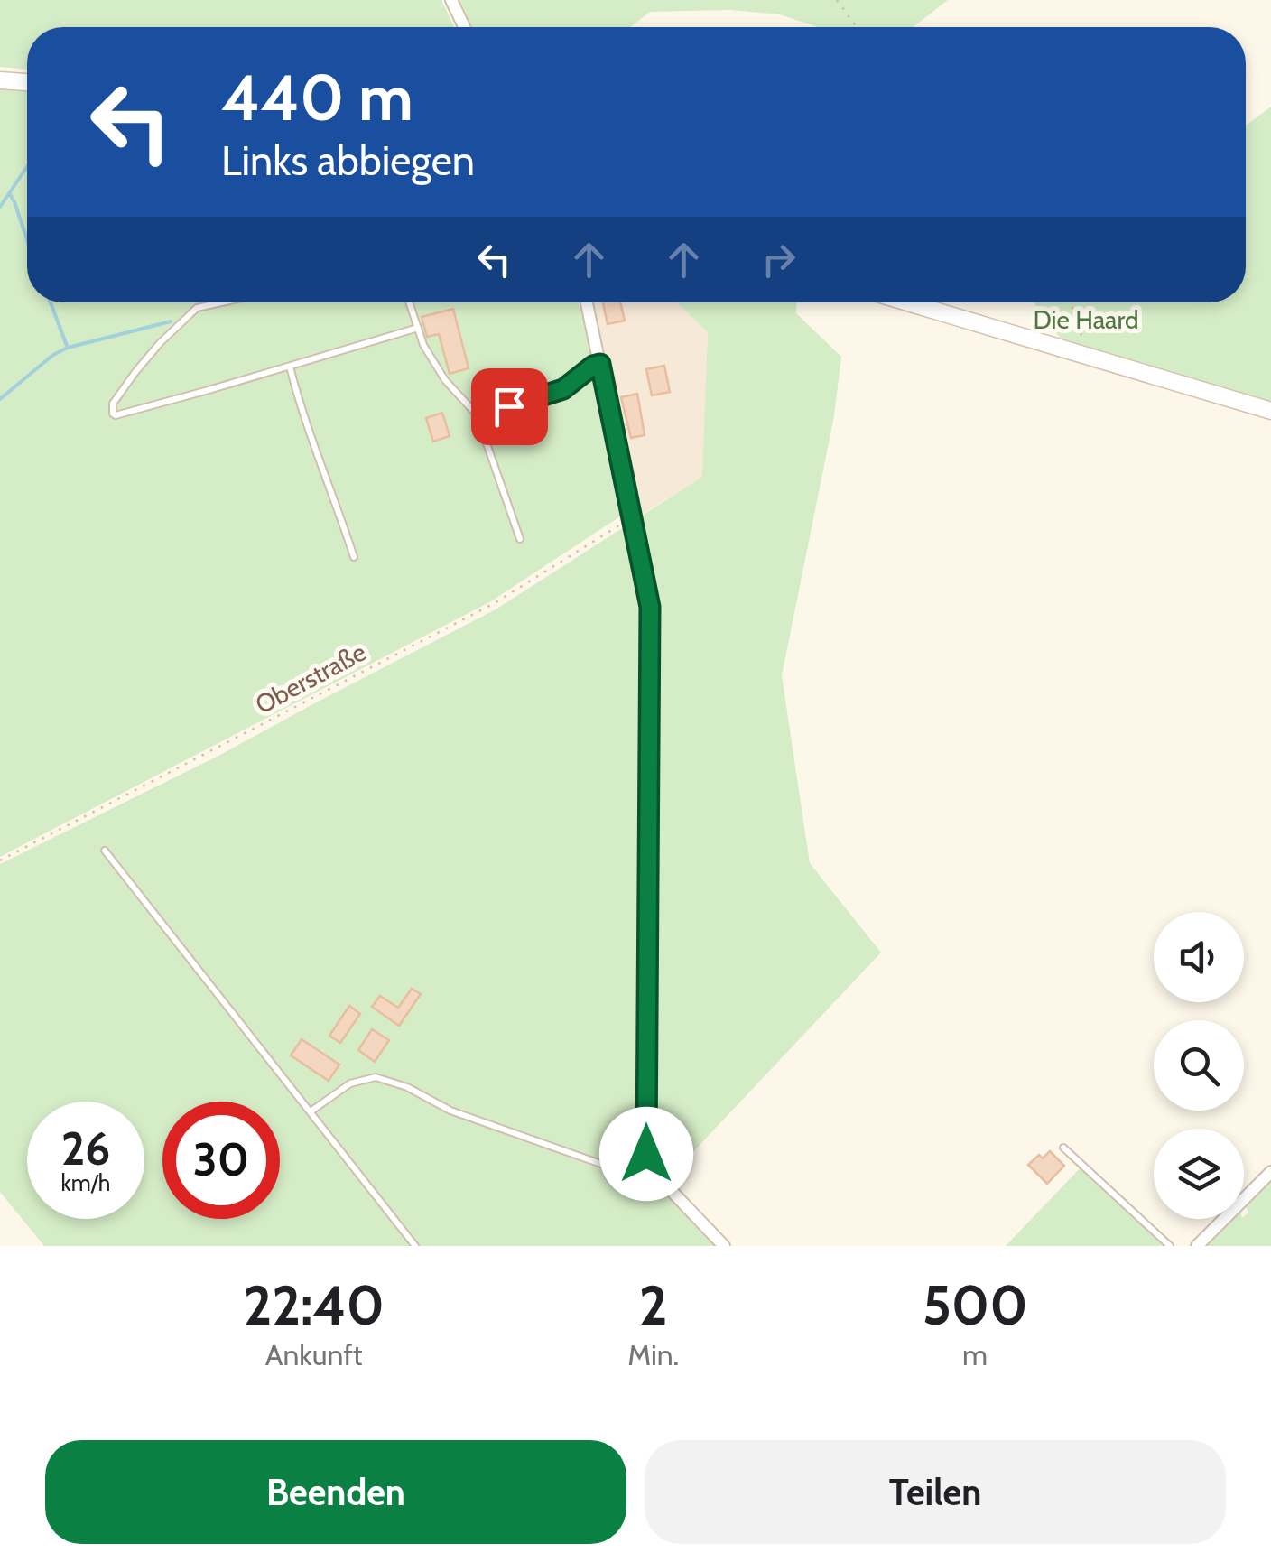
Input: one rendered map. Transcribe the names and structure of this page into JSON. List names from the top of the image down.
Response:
{
  "streets": {
    "path": ["Oberstraße"]
  },
  "parks": ["Die Haard"],
  "page": {
    "turn": ["440 m", "Links abbiegen"],
    "speed": "26 km/h",
    "limit": "30",
    "eta": [
      "22:40",
      "Ankunft",
      "2",
      "Min.",
      "500",
      "m"
    ],
    "buttons": ["Beenden", "Teilen"]
  }
}
